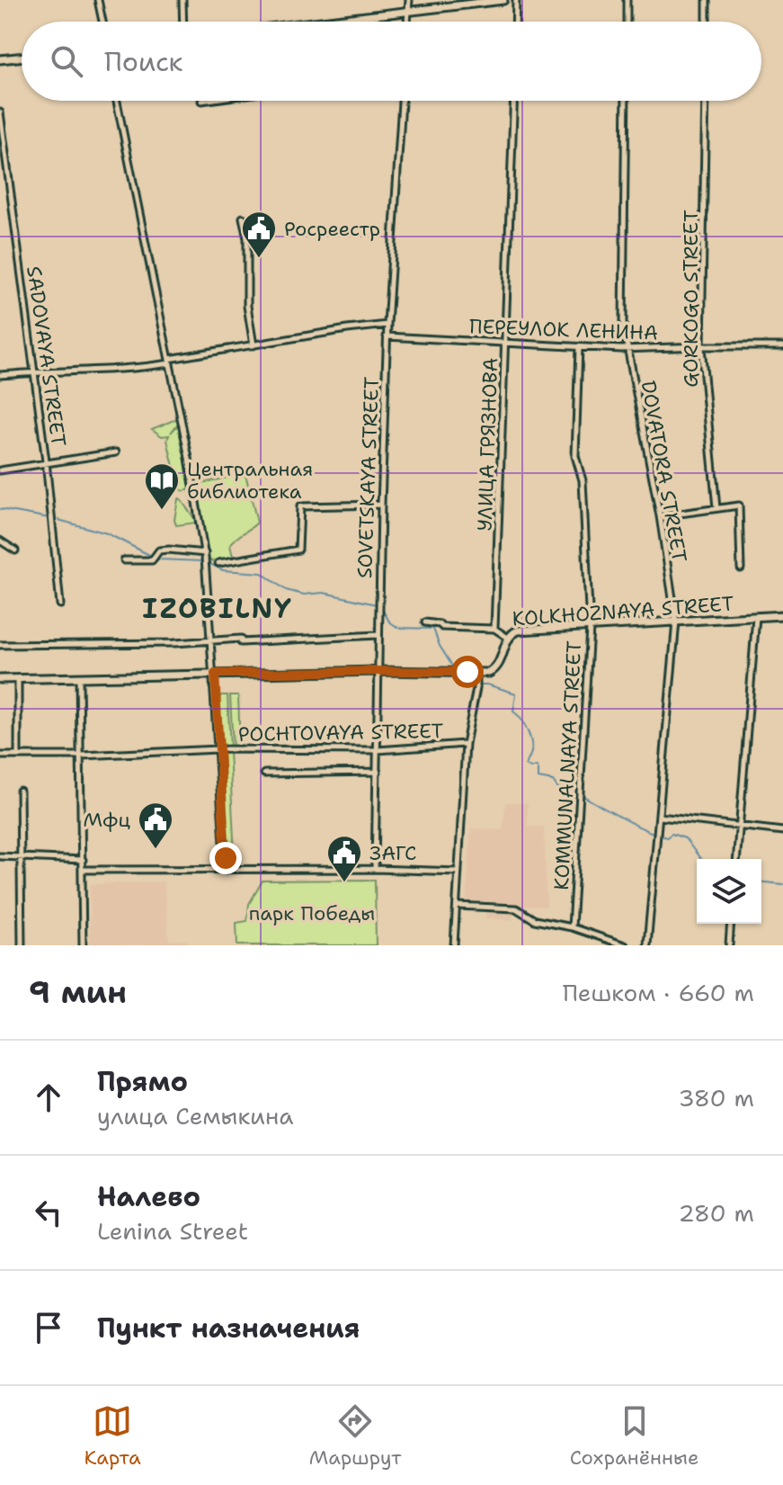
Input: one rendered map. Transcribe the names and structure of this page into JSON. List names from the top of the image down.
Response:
{
  "streets": {
    "main road": ["KOLKHOZNAYA STREET"],
    "street": [
      "GORKOGO STREET",
      "ПЕРЕУЛОК ЛЕНИНА",
      "SADOVAYA STREET",
      "УЛИЦА ГРЯЗНОВА",
      "DOVATORA STREET",
      "SOVETSKAYA STREET",
      "POCHTOVAYA STREET",
      "KOMMUNALNAYA STREET"
    ]
  },
  "crossings": [
    ["GORKOGO STREET", "ПЕРЕУЛОК ЛЕНИНА"],
    ["ПЕРЕУЛОК ЛЕНИНА", "УЛИЦА ГРЯЗНОВА"],
    ["ПЕРЕУЛОК ЛЕНИНА", "DOVATORA STREET"],
    ["ПЕРЕУЛОК ЛЕНИНА", "SOVETSKAYA STREET"],
    ["ПЕРЕУЛОК ЛЕНИНА", "KOMMUNALNAYA STREET"],
    ["УЛИЦА ГРЯЗНОВА", "KOLKHOZNAYA STREET"],
    ["DOVATORA STREET", "KOLKHOZNAYA STREET"],
    ["SOVETSKAYA STREET", "POCHTOVAYA STREET"],
    ["KOLKHOZNAYA STREET", "KOMMUNALNAYA STREET"]
  ],
  "districts": ["IZOBILNY"],
  "parks": ["парк Победы"],
  "places": {
    "public building": ["Росреестр", "Мфц", "ЗАГС"],
    "library": ["Центральная библиотека"]
  },
  "page": {
    "search": "Поиск",
    "heading": ["9 мин", "Пешком · 660 m"],
    "list": [
      ["Прямо", "улица Семыкина", "380 m"],
      ["Налево", "Lenina Street", "280 m"],
      "Пункт назначения"
    ],
    "nav": ["Карта", "Маршрут", "Сохранённые"]
  }
}
